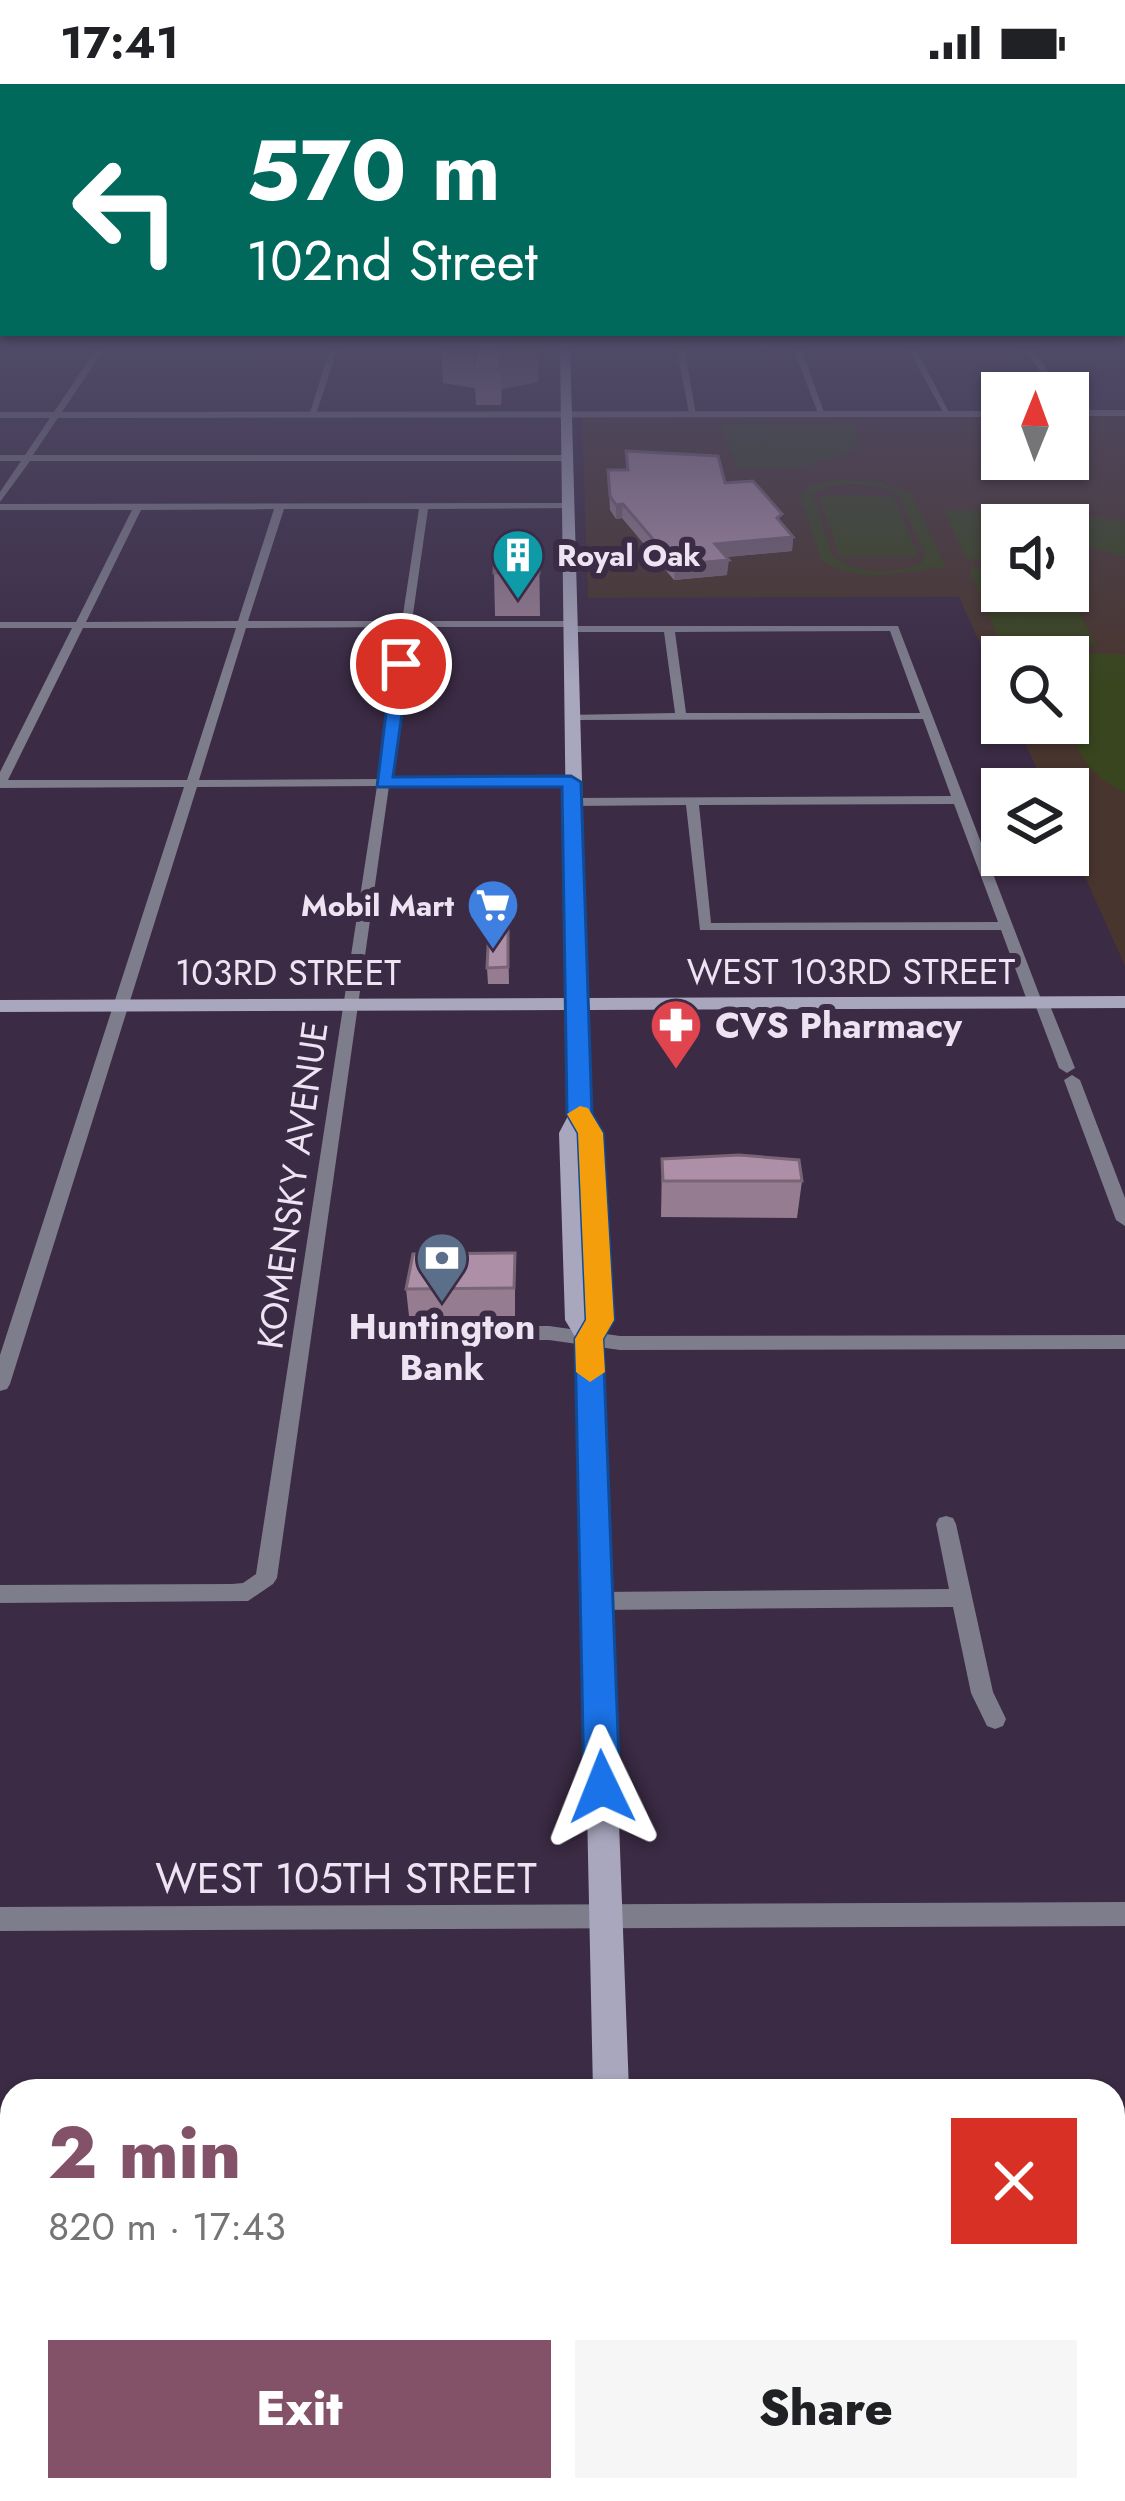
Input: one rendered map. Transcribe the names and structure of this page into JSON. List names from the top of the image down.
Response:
{
  "streets": {
    "main road": ["WEST 103RD STREET", "103RD STREET"],
    "street": ["KOMENSKY AVENUE", "WEST 105TH STREET"]
  },
  "crossings": [
    ["WEST 103RD STREET", "103RD STREET"],
    ["103RD STREET", "KOMENSKY AVENUE"]
  ],
  "places": {
    "building": ["Royal Oak"],
    "supermarket": ["Mobil Mart"],
    "pharmacy": ["CVS Pharmacy"],
    "bank": ["Huntington Bank"]
  },
  "north": "top",
  "page": {
    "status": "17:41",
    "turn": ["570 m", "102nd Street"],
    "heading": ["2 min", "820 m · 17:43"],
    "buttons": ["Exit", "Share"]
  }
}
